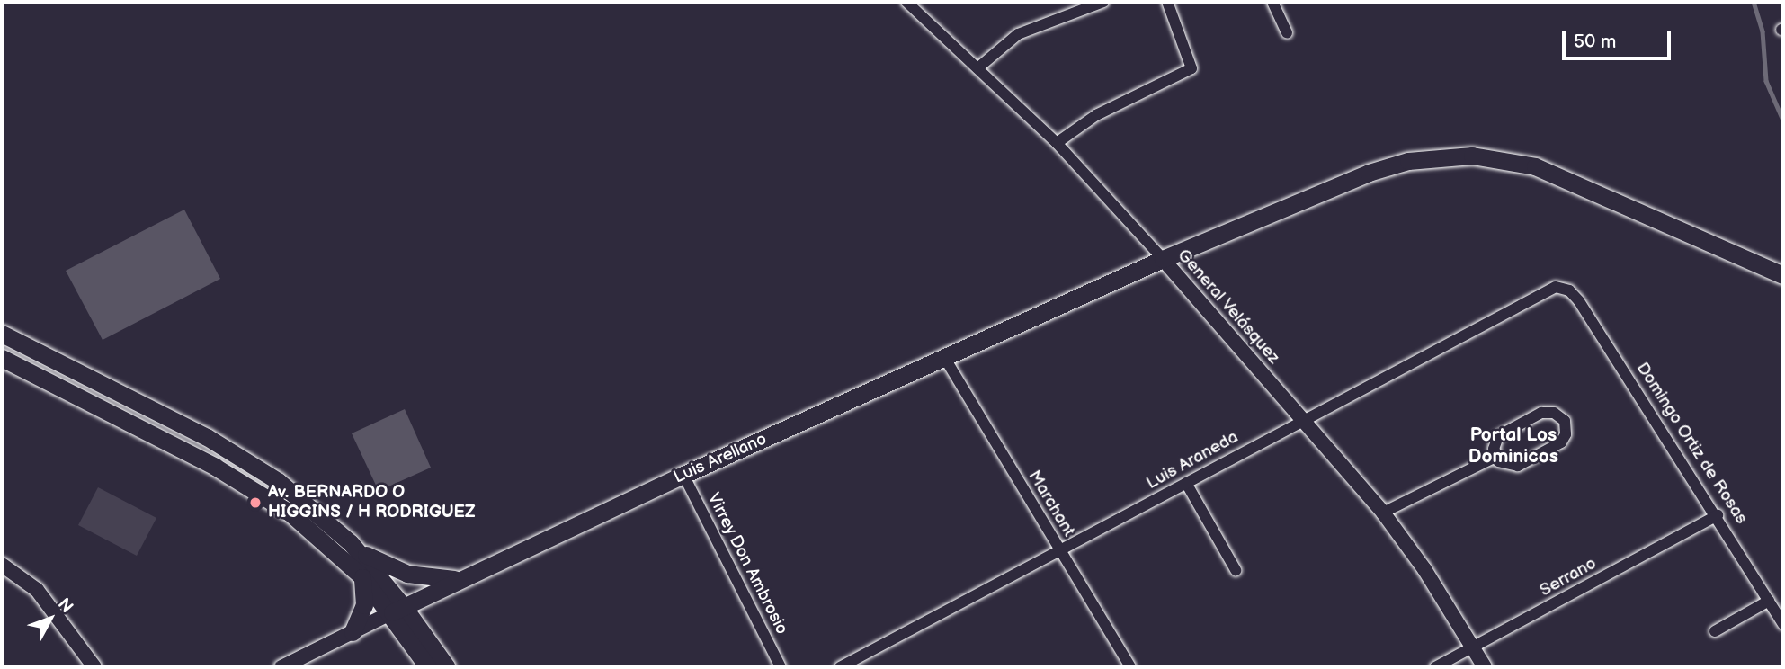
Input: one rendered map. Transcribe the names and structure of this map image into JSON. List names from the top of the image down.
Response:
{
  "streets": {
    "main road": ["Luis Arellano"],
    "street": [
      "General Velásquez",
      "Domingo Ortiz de Rosas",
      "Luis Araneda",
      "Marchant",
      "Virrey Don Ambrosio",
      "Serrano"
    ]
  },
  "crossings": [
    ["General Velásquez", "Luis Arellano"],
    ["General Velásquez", "Luis Araneda"],
    ["General Velásquez", "Serrano"],
    ["Domingo Ortiz de Rosas", "Luis Araneda"],
    ["Domingo Ortiz de Rosas", "Serrano"],
    ["Luis Arellano", "Marchant"],
    ["Luis Arellano", "Virrey Don Ambrosio"],
    ["Luis Araneda", "Marchant"]
  ],
  "districts": ["Portal Los Dominicos"],
  "places": ["Av. BERNARDO O HIGGINS / H RODRIGUEZ"],
  "scale_bar": "50 m",
  "north": "top right"
}
